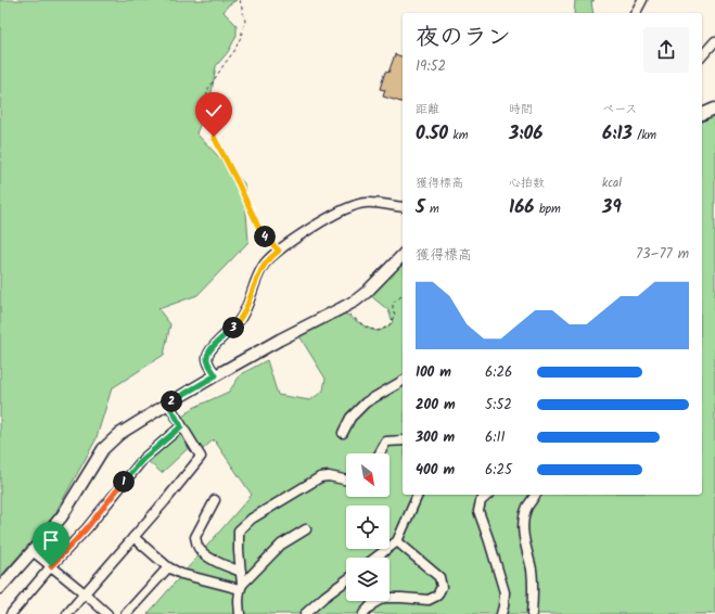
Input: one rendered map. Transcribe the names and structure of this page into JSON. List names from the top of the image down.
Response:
{
  "north": "bottom right",
  "page": {
    "heading": ["夜のラン", "19:52"],
    "stats": [
      ["距離", "0.50 km"],
      ["時間", "3:06"],
      ["ペース", "6:13 /km"],
      ["獲得標高", "5 m"],
      ["心拍数", "166 bpm"],
      ["kcal", "39"]
    ],
    "pins": [
      "4",
      "3",
      "2",
      "1"
    ],
    "chart": ["獲得標高", "73–77 m"],
    "list": [
      {
        "name": "100 m",
        "note": "6:26"
      },
      {
        "name": "200 m",
        "note": "5:52"
      },
      {
        "name": "300 m",
        "note": "6:11"
      },
      {
        "name": "400 m",
        "note": "6:25"
      }
    ]
  }
}
